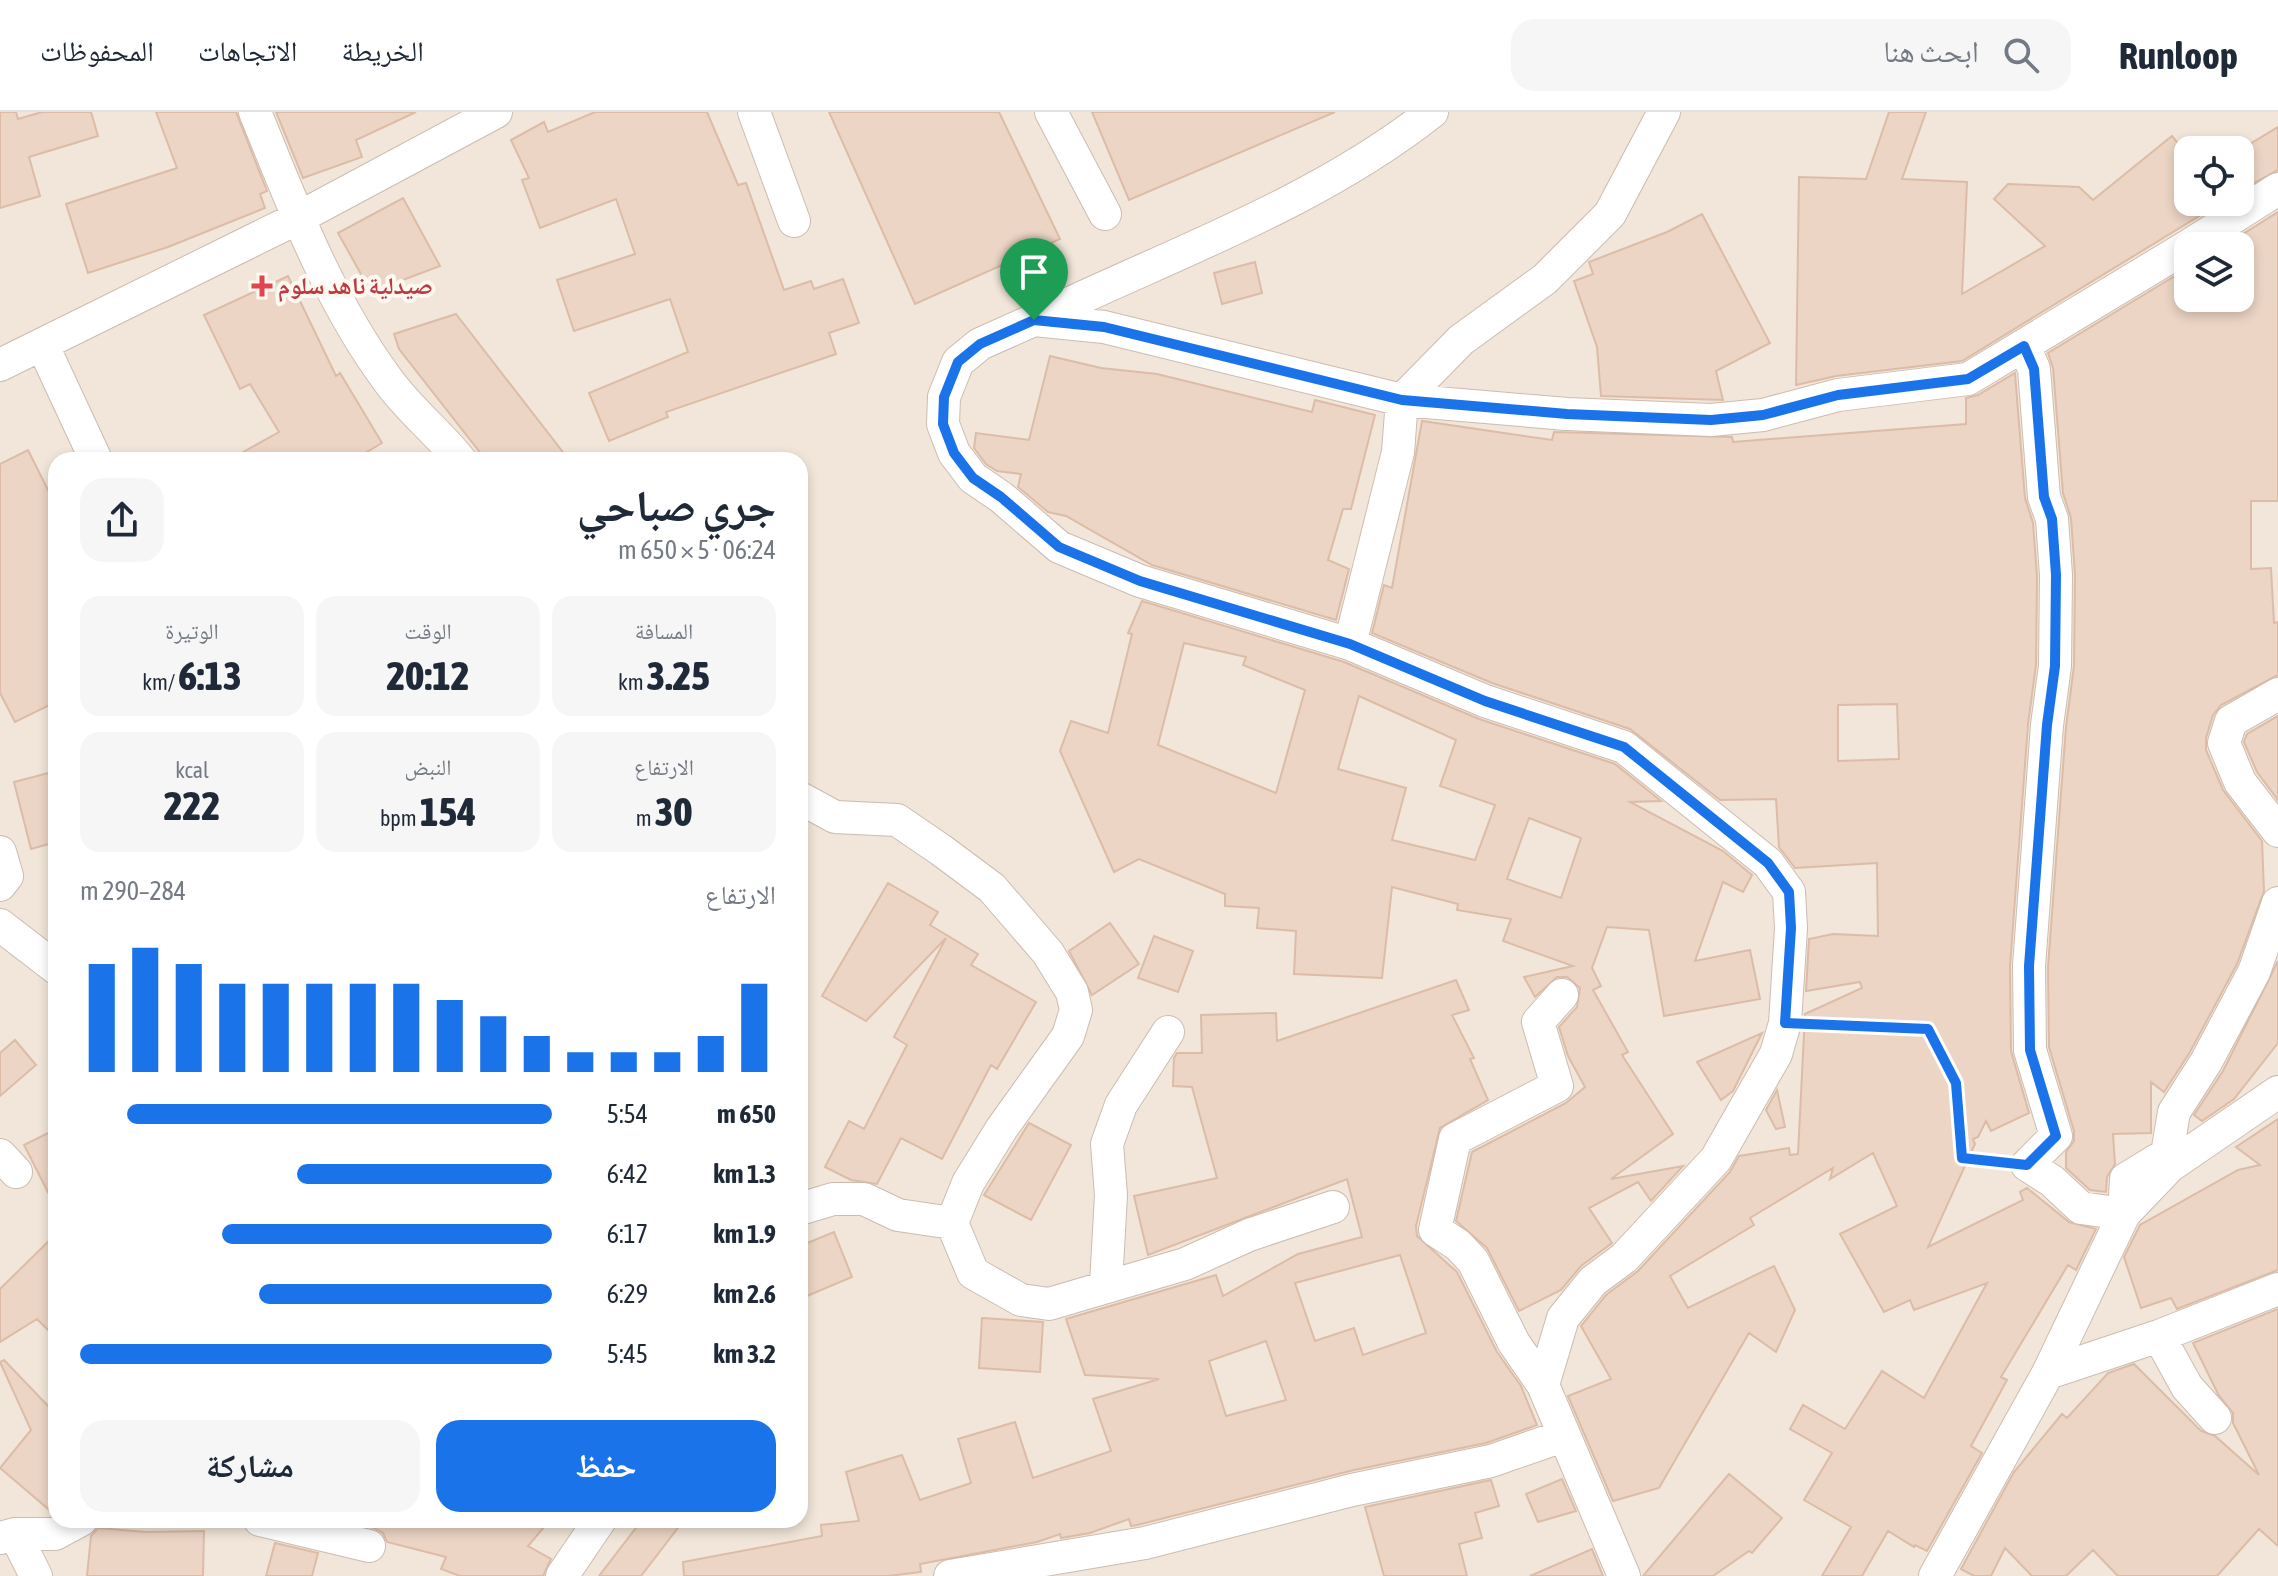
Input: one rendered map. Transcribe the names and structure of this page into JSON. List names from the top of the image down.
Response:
{
  "places": {
    "health": ["صيدلية ناهد سلوم"]
  },
  "page": {
    "header": "Runloop",
    "search": "ابحث هنا",
    "nav": ["الخريطة", "الاتجاهات", "المحفوظات"],
    "heading": ["جري صباحي", "06:24 · 5 × 650 m"],
    "stats": [
      ["المسافة", "3.25 km"],
      ["الوقت", "20:12"],
      ["الوتيرة", "6:13 /km"],
      ["الارتفاع", "30 m"],
      ["النبض", "154 bpm"],
      ["kcal", "222"]
    ],
    "chart": ["الارتفاع", "284–290 m"],
    "list": [
      {
        "name": "650 m",
        "note": "5:54"
      },
      {
        "name": "1.3 km",
        "note": "6:42"
      },
      {
        "name": "1.9 km",
        "note": "6:17"
      },
      {
        "name": "2.6 km",
        "note": "6:29"
      },
      {
        "name": "3.2 km",
        "note": "5:45"
      }
    ],
    "buttons": ["حفظ", "مشاركة"]
  }
}
